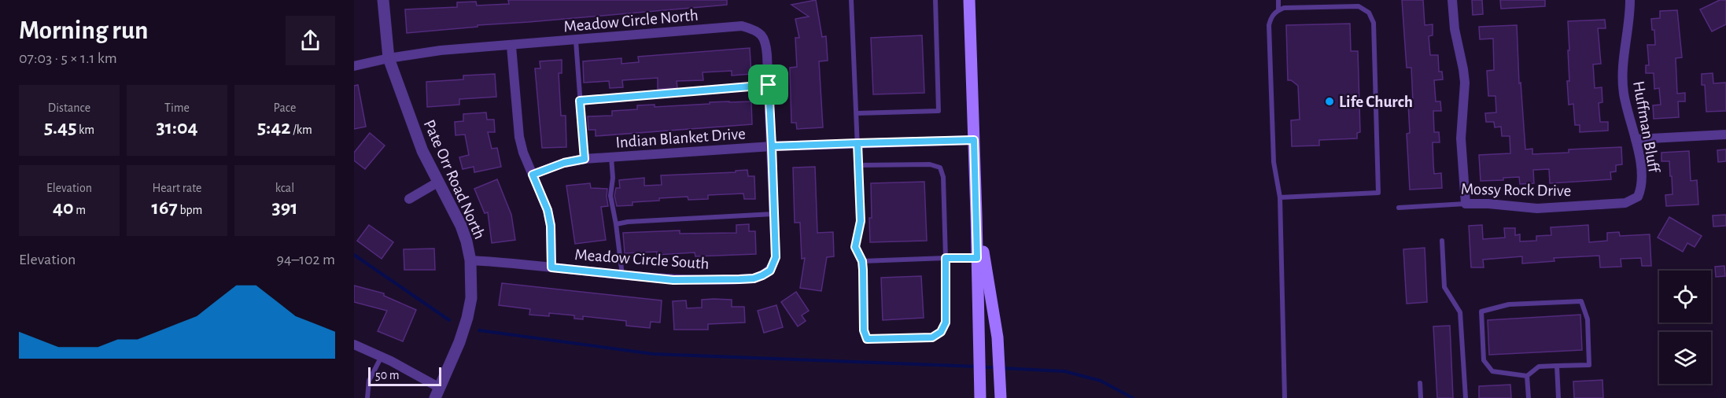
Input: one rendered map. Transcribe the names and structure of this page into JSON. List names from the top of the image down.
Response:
{
  "streets": {
    "street": [
      "Meadow Circle North",
      "Huffman Bluff",
      "Indian Blanket Drive",
      "Pate Orr Road North",
      "Mossy Rock Drive",
      "Meadow Circle South"
    ]
  },
  "crossings": [
    ["Meadow Circle North", "Indian Blanket Drive"],
    ["Meadow Circle North", "Pate Orr Road North"],
    ["Meadow Circle North", "Meadow Circle South"],
    ["Huffman Bluff", "Mossy Rock Drive"],
    ["Indian Blanket Drive", "Meadow Circle South"],
    ["Pate Orr Road North", "Meadow Circle South"]
  ],
  "places": ["Life Church"],
  "scale_bar": "50 m",
  "page": {
    "heading": ["Morning run", "07:03 · 5 × 1.1 km"],
    "stats": [
      ["Distance", "5.45 km"],
      ["Time", "31:04"],
      ["Pace", "5:42 /km"],
      ["Elevation", "40 m"],
      ["Heart rate", "167 bpm"],
      ["kcal", "391"]
    ],
    "chart": ["Elevation", "94–102 m"],
    "scale": "50 m"
  }
}
